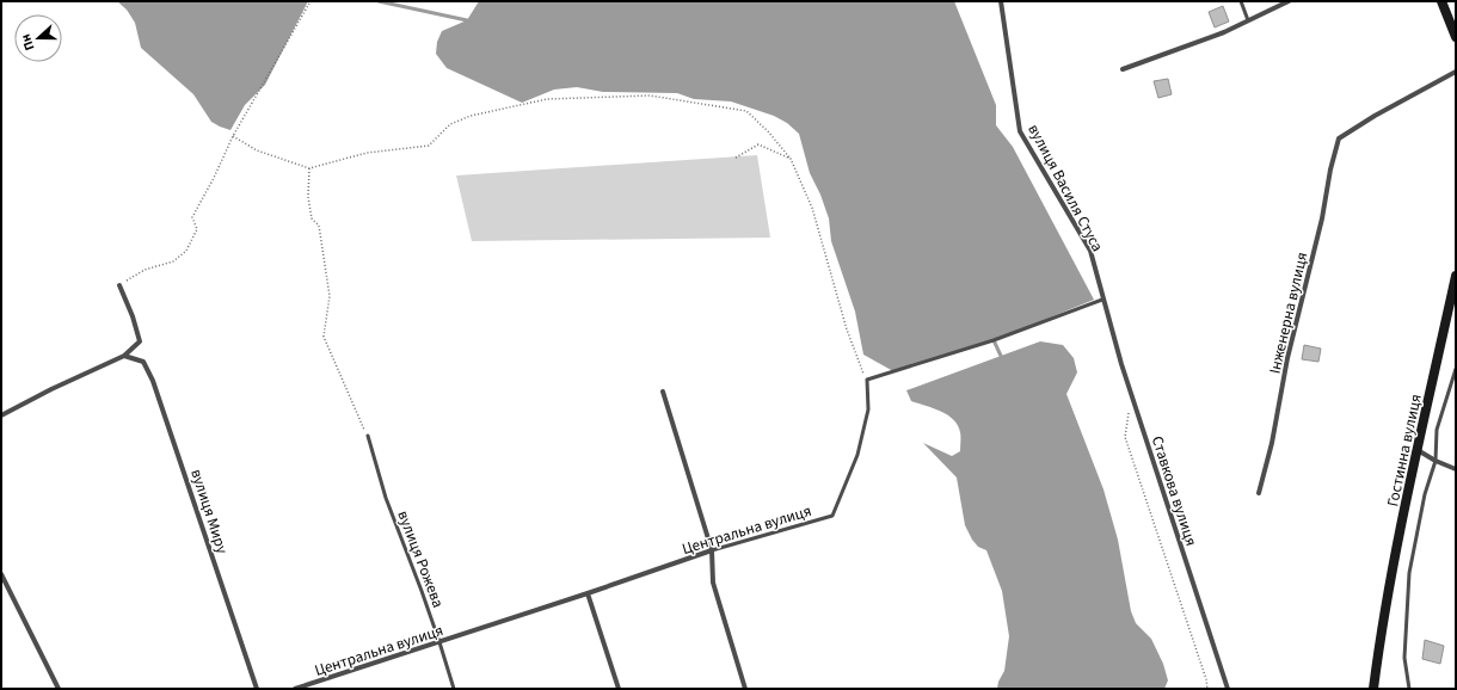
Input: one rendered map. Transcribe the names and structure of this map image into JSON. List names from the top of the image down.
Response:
{
  "streets": {
    "street": [
      "вулиця Василя Стуса",
      "Інженерна вулиця",
      "Гостинна вулиця",
      "Ставкова вулиця",
      "вулиця Миру",
      "Центральна вулиця"
    ],
    "lane": ["вулиця Рожева"]
  },
  "crossings": [
    ["вулиця Василя Стуса", "Ставкова вулиця"],
    ["Центральна вулиця", "вулиця Рожева"]
  ],
  "north": "left"
}
